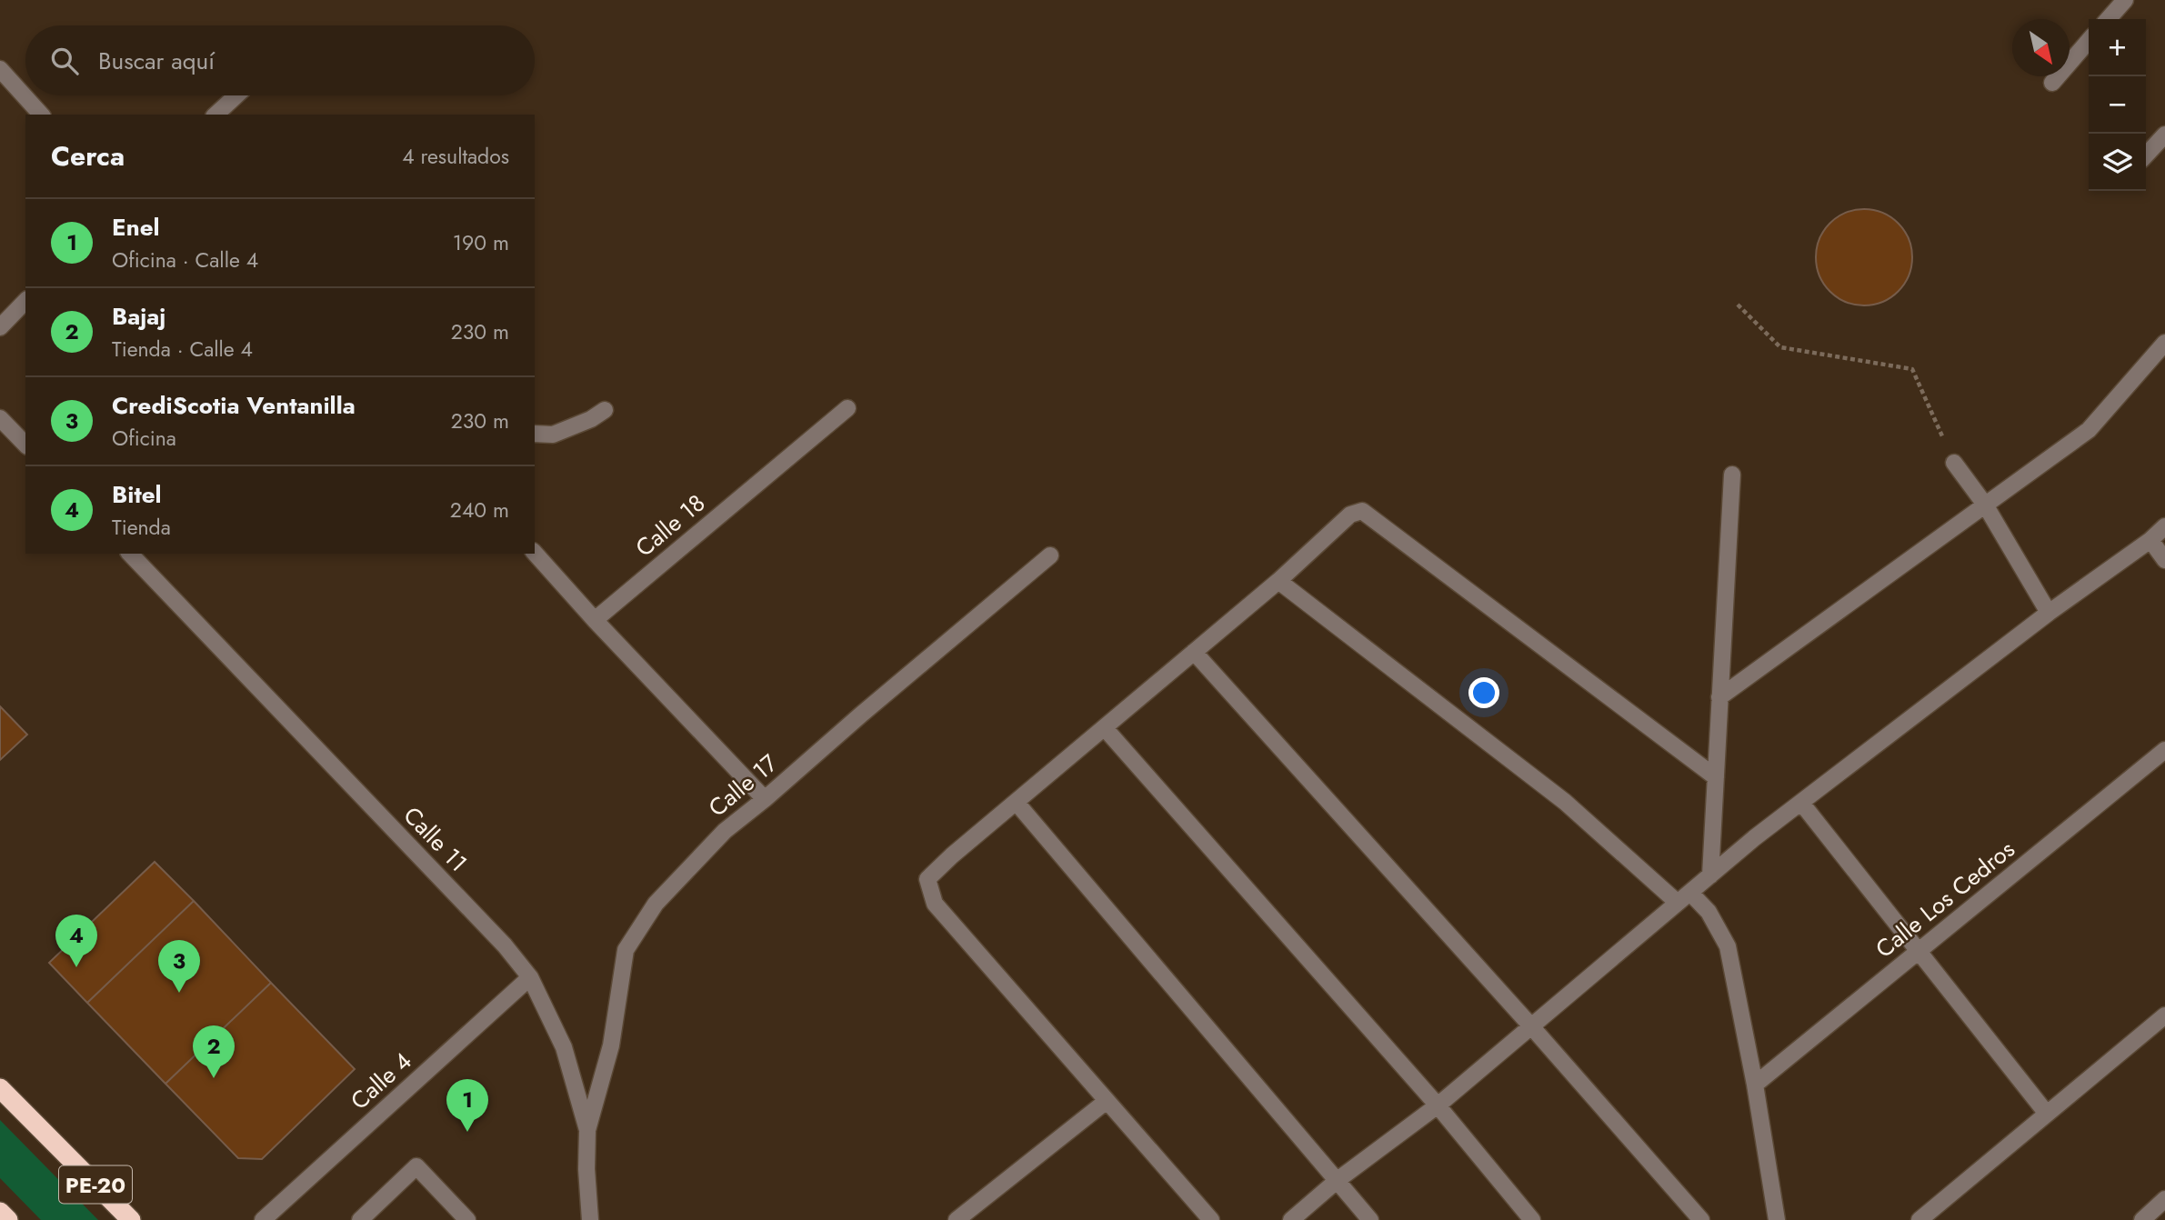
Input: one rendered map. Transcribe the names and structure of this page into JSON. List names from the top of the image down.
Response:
{
  "streets": {
    "highway": ["PE-20"],
    "street": [
      "Calle 18",
      "Calle 17",
      "Calle 11",
      "Calle Los Cedros",
      "Calle 4"
    ]
  },
  "crossings": [
    ["Calle 17", "Calle 11"],
    ["Calle 11", "Calle 4"]
  ],
  "north": "bottom right",
  "page": {
    "map_buttons": ["+", "−"],
    "search": "Buscar aquí",
    "heading": ["Cerca", "4 resultados"],
    "list": [
      {
        "mark": "1",
        "name": "Enel",
        "note": "Oficina · Calle 4",
        "value": "190 m"
      },
      {
        "mark": "2",
        "name": "Bajaj",
        "note": "Tienda · Calle 4",
        "value": "230 m"
      },
      {
        "mark": "3",
        "name": "CrediScotia Ventanilla",
        "note": "Oficina",
        "value": "230 m"
      },
      {
        "mark": "4",
        "name": "Bitel",
        "note": "Tienda",
        "value": "240 m"
      }
    ],
    "pins": [
      "4",
      "3",
      "2",
      "1"
    ]
  }
}
